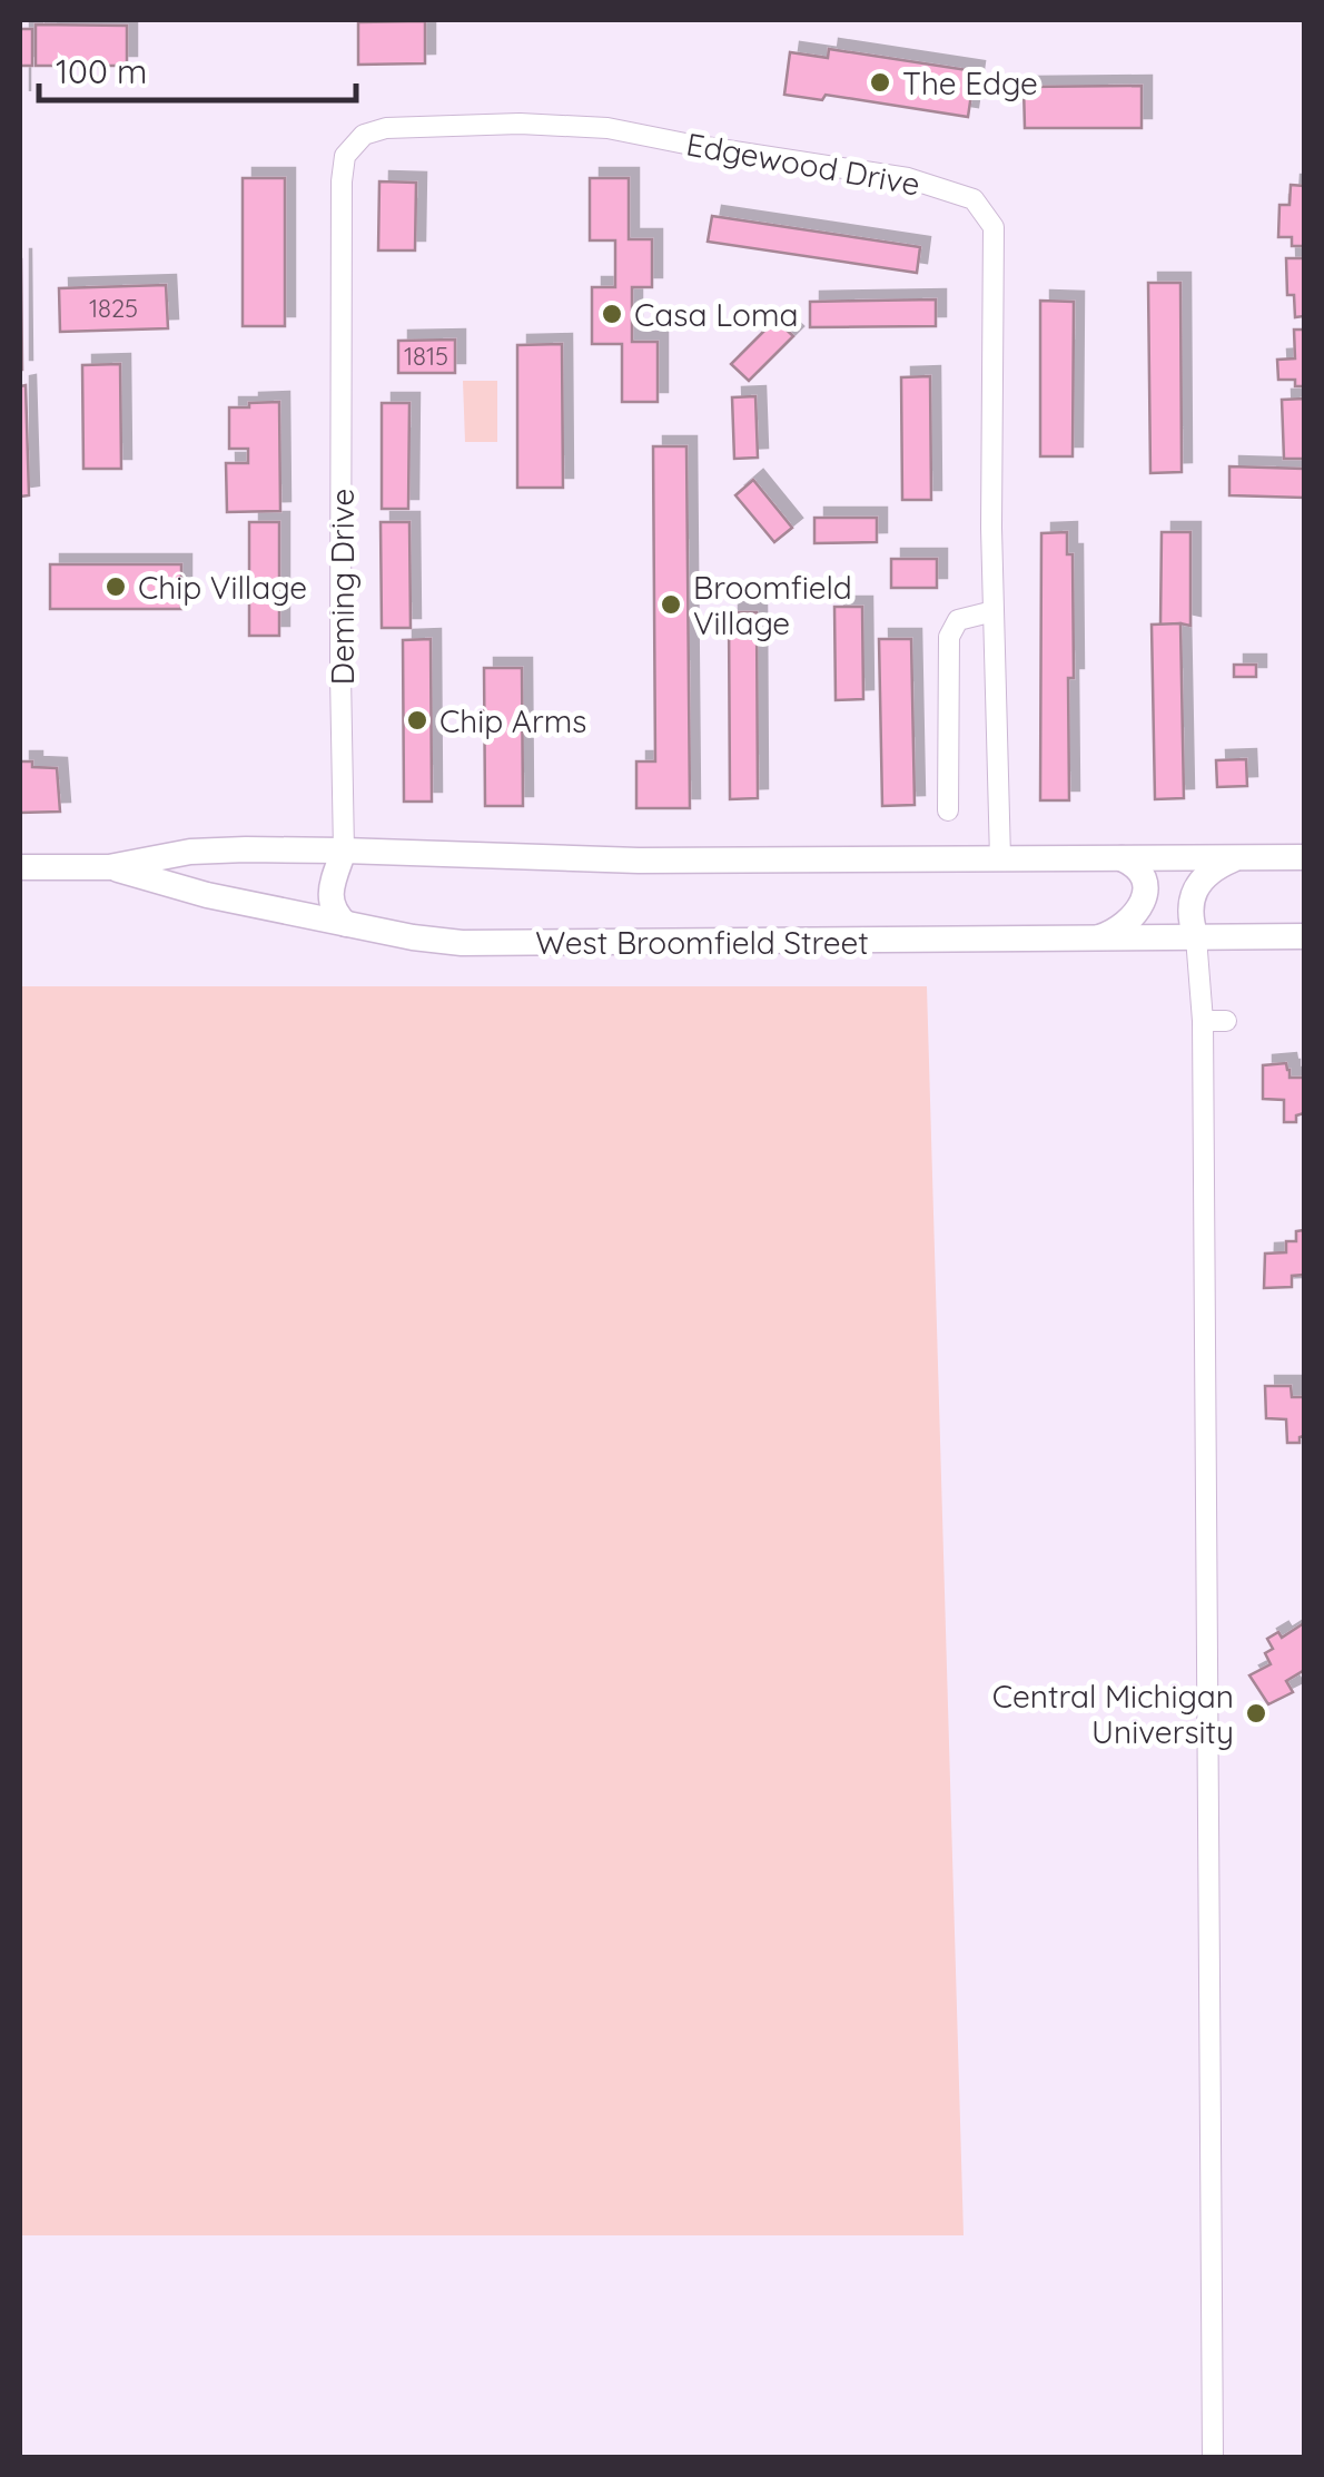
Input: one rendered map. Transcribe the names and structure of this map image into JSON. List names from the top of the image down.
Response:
{
  "streets": {
    "main road": ["West Broomfield Street"],
    "street": ["Edgewood Drive", "Deming Drive"]
  },
  "crossings": [
    ["Edgewood Drive", "Deming Drive"],
    ["Edgewood Drive", "West Broomfield Street"],
    ["Deming Drive", "West Broomfield Street"]
  ],
  "places": [
    "The Edge",
    "Casa Loma",
    "Chip Village",
    "Broomfield Village",
    "Chip Arms",
    "Central Michigan University"
  ],
  "house_numbers": ["1825", "1815"],
  "scale_bar": "100 m"
}
